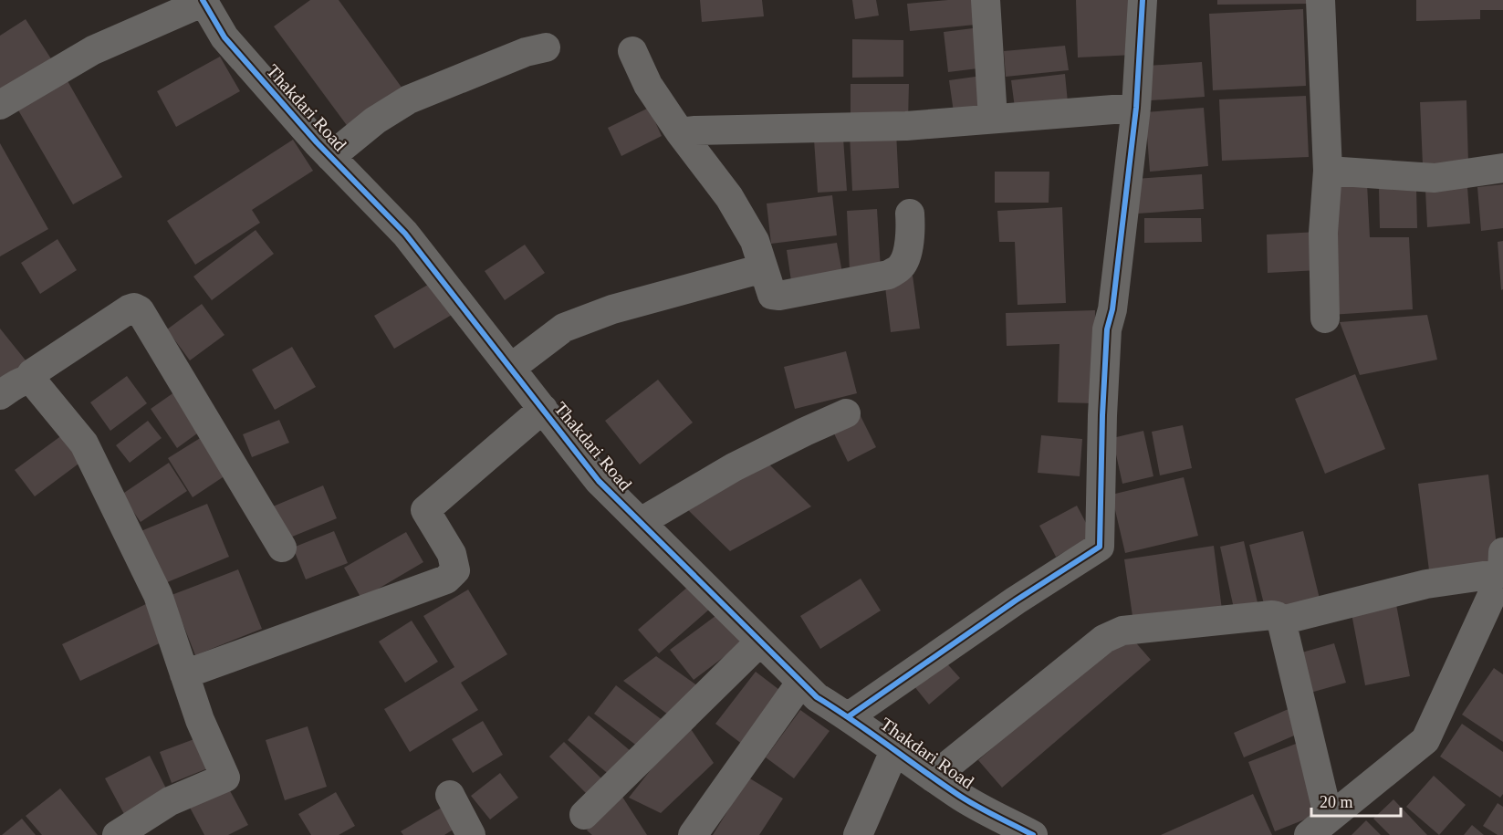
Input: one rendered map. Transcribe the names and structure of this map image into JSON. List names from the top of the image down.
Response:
{
  "streets": {
    "street": ["Thakdari Road"]
  },
  "scale_bar": "20 m"
}
